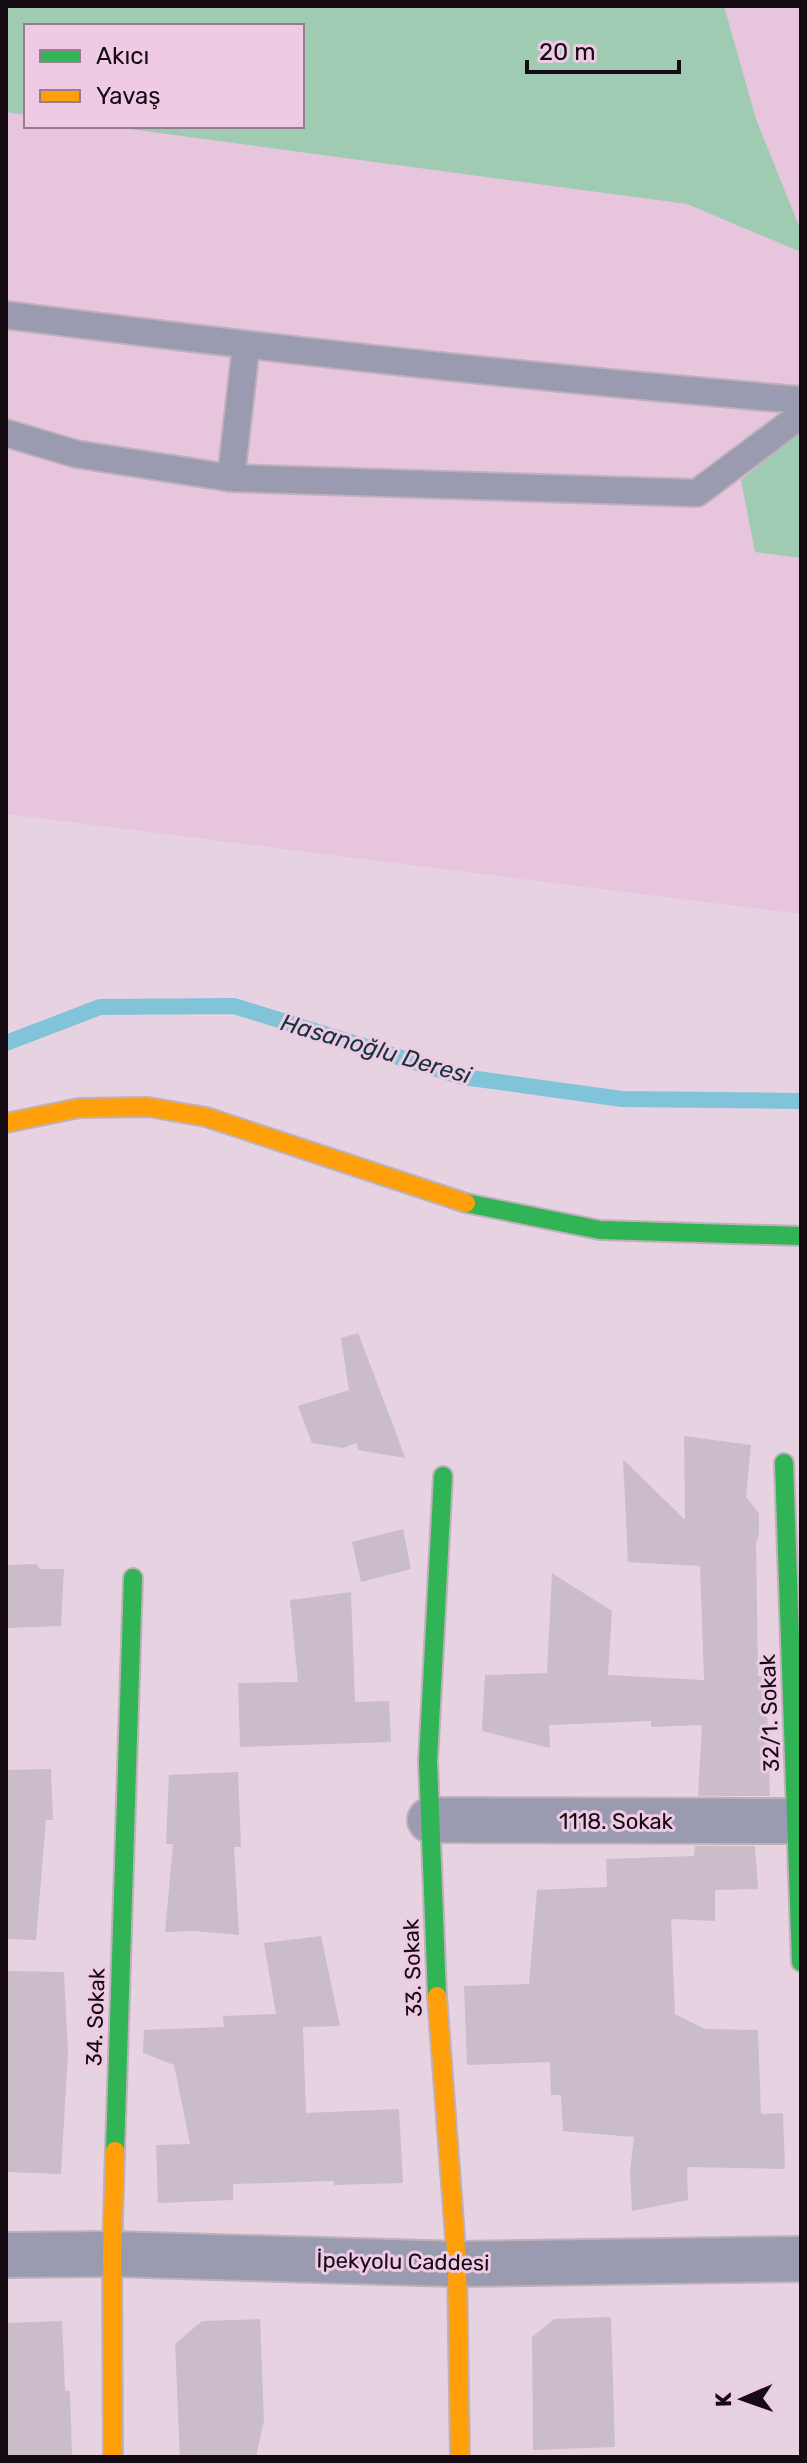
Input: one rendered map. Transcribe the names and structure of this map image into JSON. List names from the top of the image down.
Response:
{
  "streets": {
    "street": [
      "32/1. Sokak",
      "1118. Sokak",
      "33. Sokak",
      "34. Sokak",
      "İpekyolu Caddesi"
    ]
  },
  "crossings": [
    ["32/1. Sokak", "1118. Sokak"],
    ["1118. Sokak", "33. Sokak"],
    ["33. Sokak", "İpekyolu Caddesi"],
    ["34. Sokak", "İpekyolu Caddesi"]
  ],
  "water": ["Hasanoğlu Deresi"],
  "legend": ["Akıcı", "Yavaş"],
  "scale_bar": "20 m",
  "north": "left"
}
